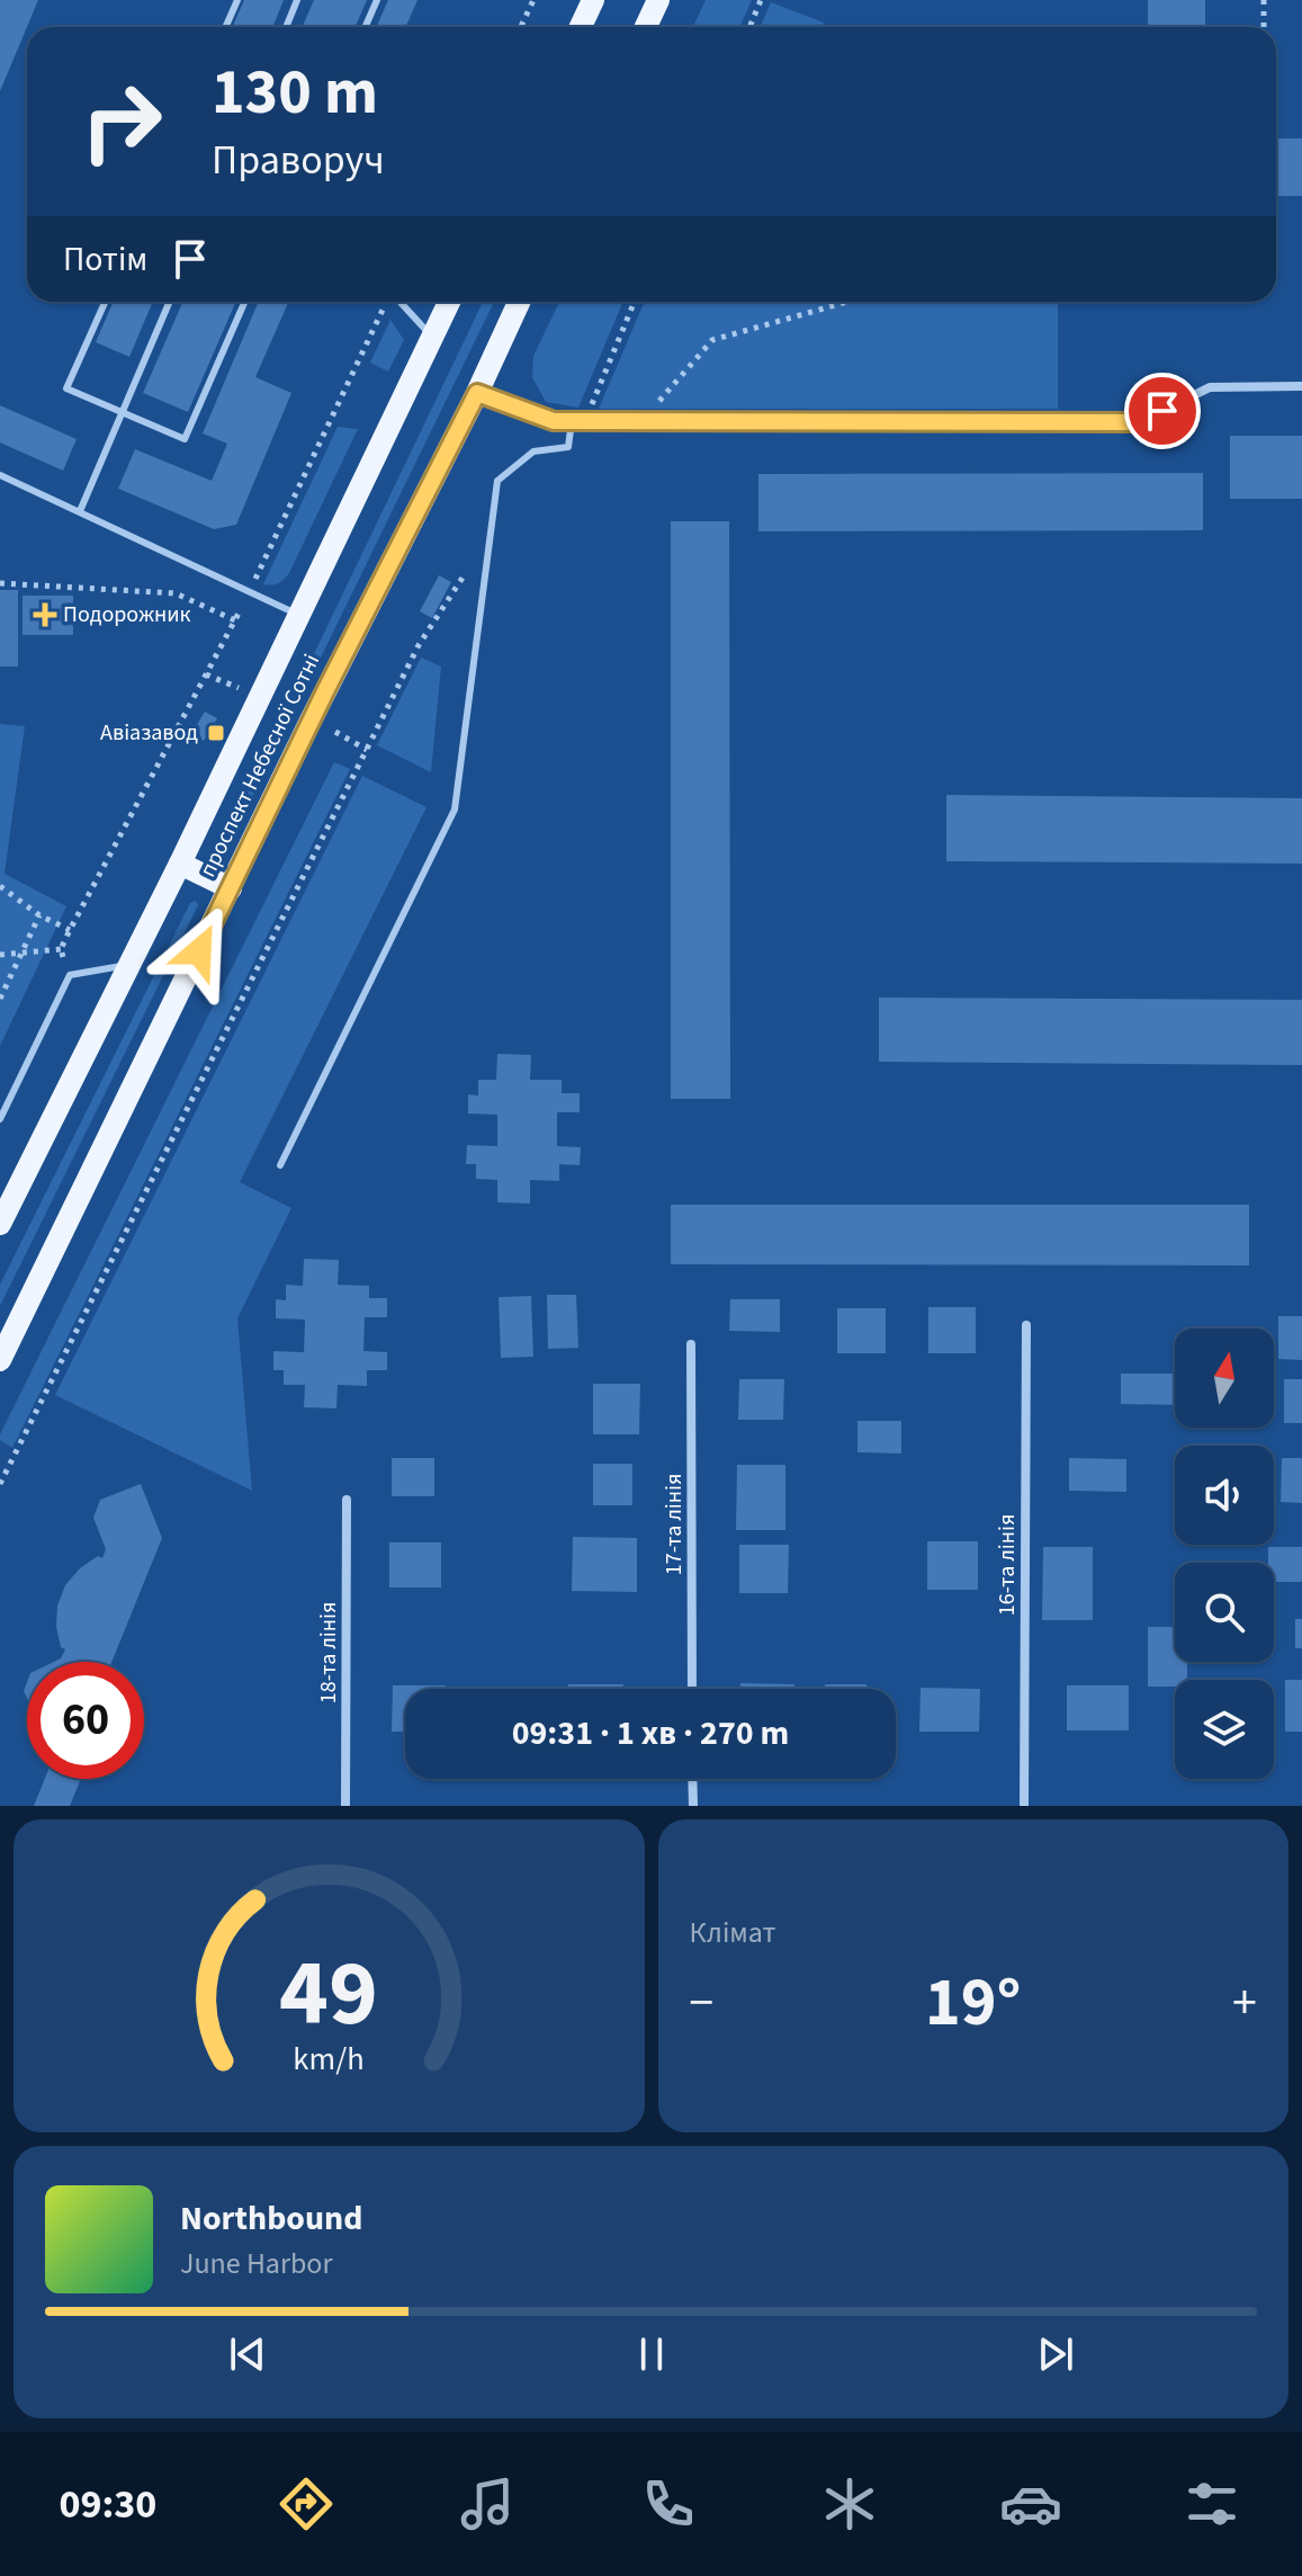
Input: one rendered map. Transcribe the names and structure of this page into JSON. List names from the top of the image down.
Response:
{
  "streets": {
    "main road": ["проспект Небесної Сотні"],
    "street": ["17-та лінія", "16-та лінія", "18-та лінія"]
  },
  "places": {
    "health": ["Подорожник"],
    "transit": ["Авіазавод"]
  },
  "north": "top",
  "page": {
    "turn": ["130 m", "Праворуч"],
    "then": "Потім",
    "limit": "60",
    "trip": "09:31 · 1 хв · 270 m",
    "tile": "Клімат",
    "heat": ["−", "19°", "+"],
    "song": ["Northbound", "June Harbor"],
    "tabs": "09:30",
    "gauge": ["49", "km/h"]
  }
}
